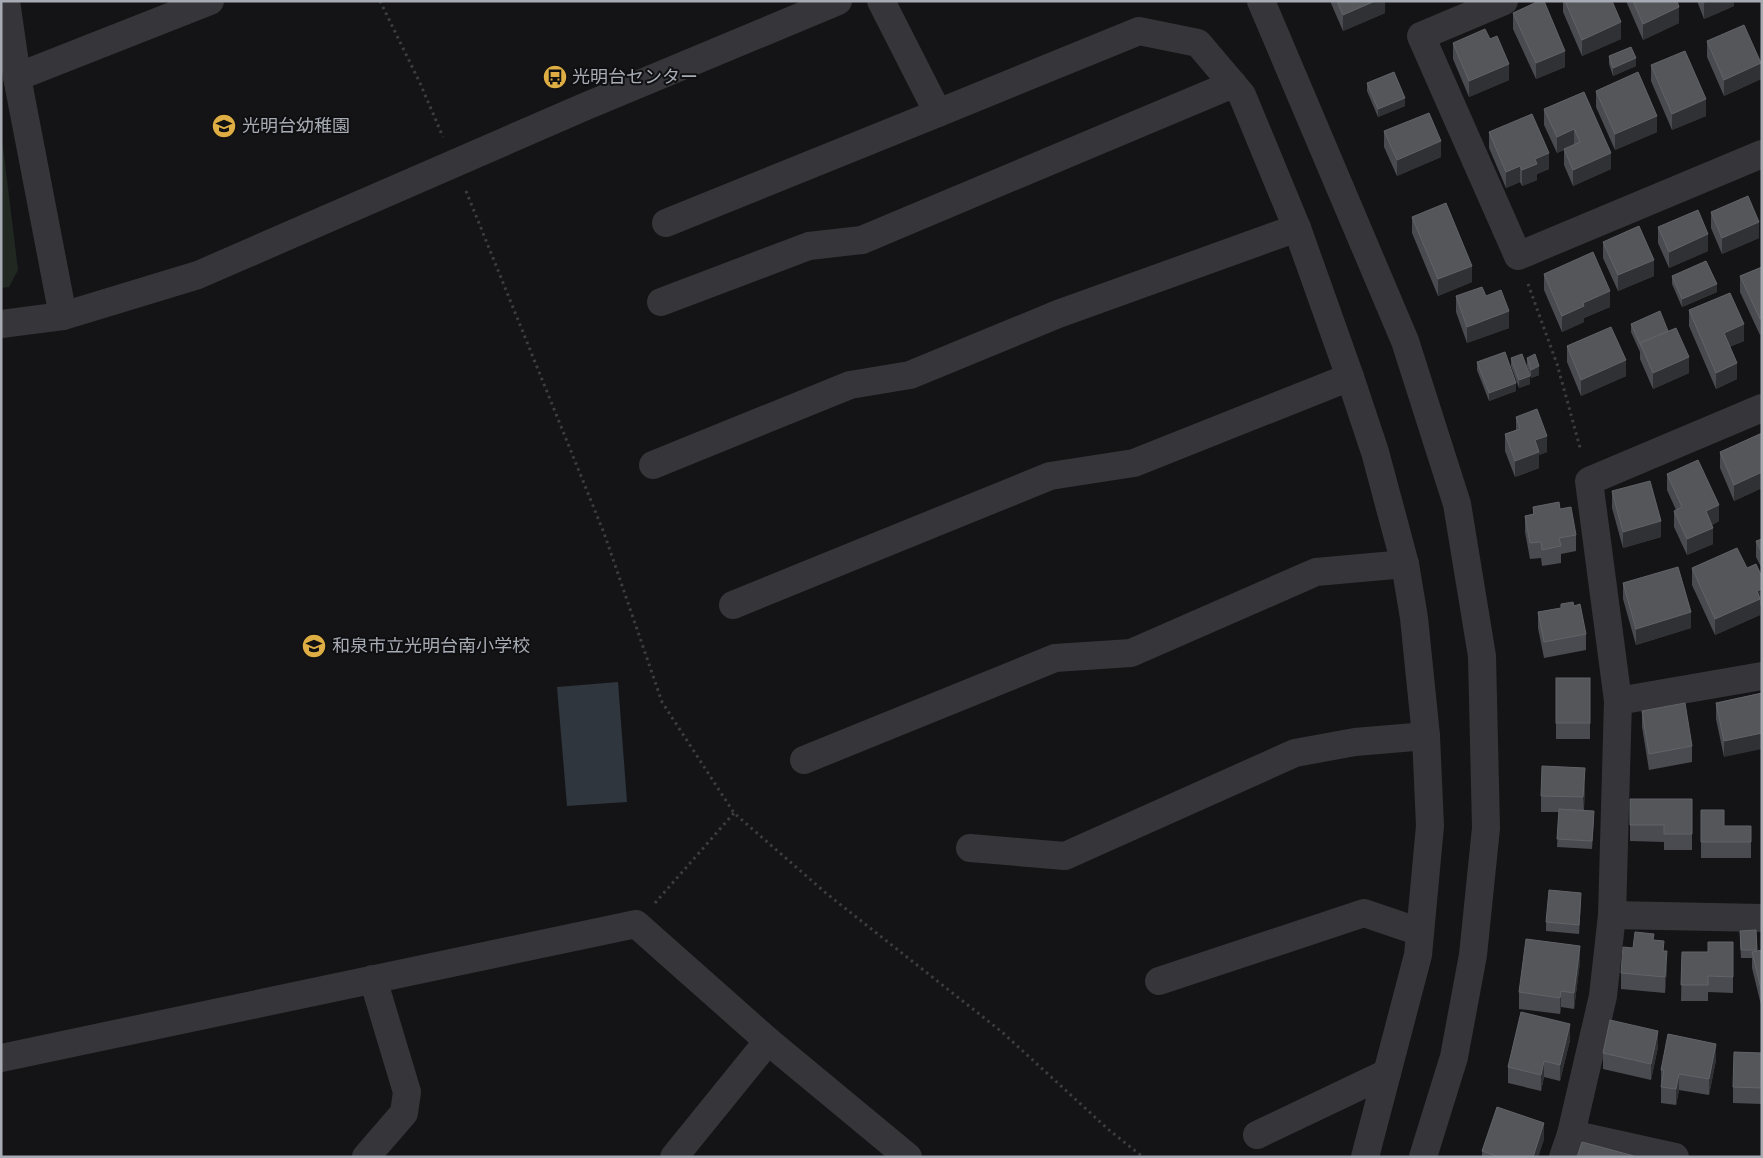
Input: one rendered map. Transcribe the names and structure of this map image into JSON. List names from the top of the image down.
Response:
{
  "places": {
    "bus stop": ["光明台センター"],
    "school or university": ["光明台幼稚園", "和泉市立光明台南小学校"]
  }
}
